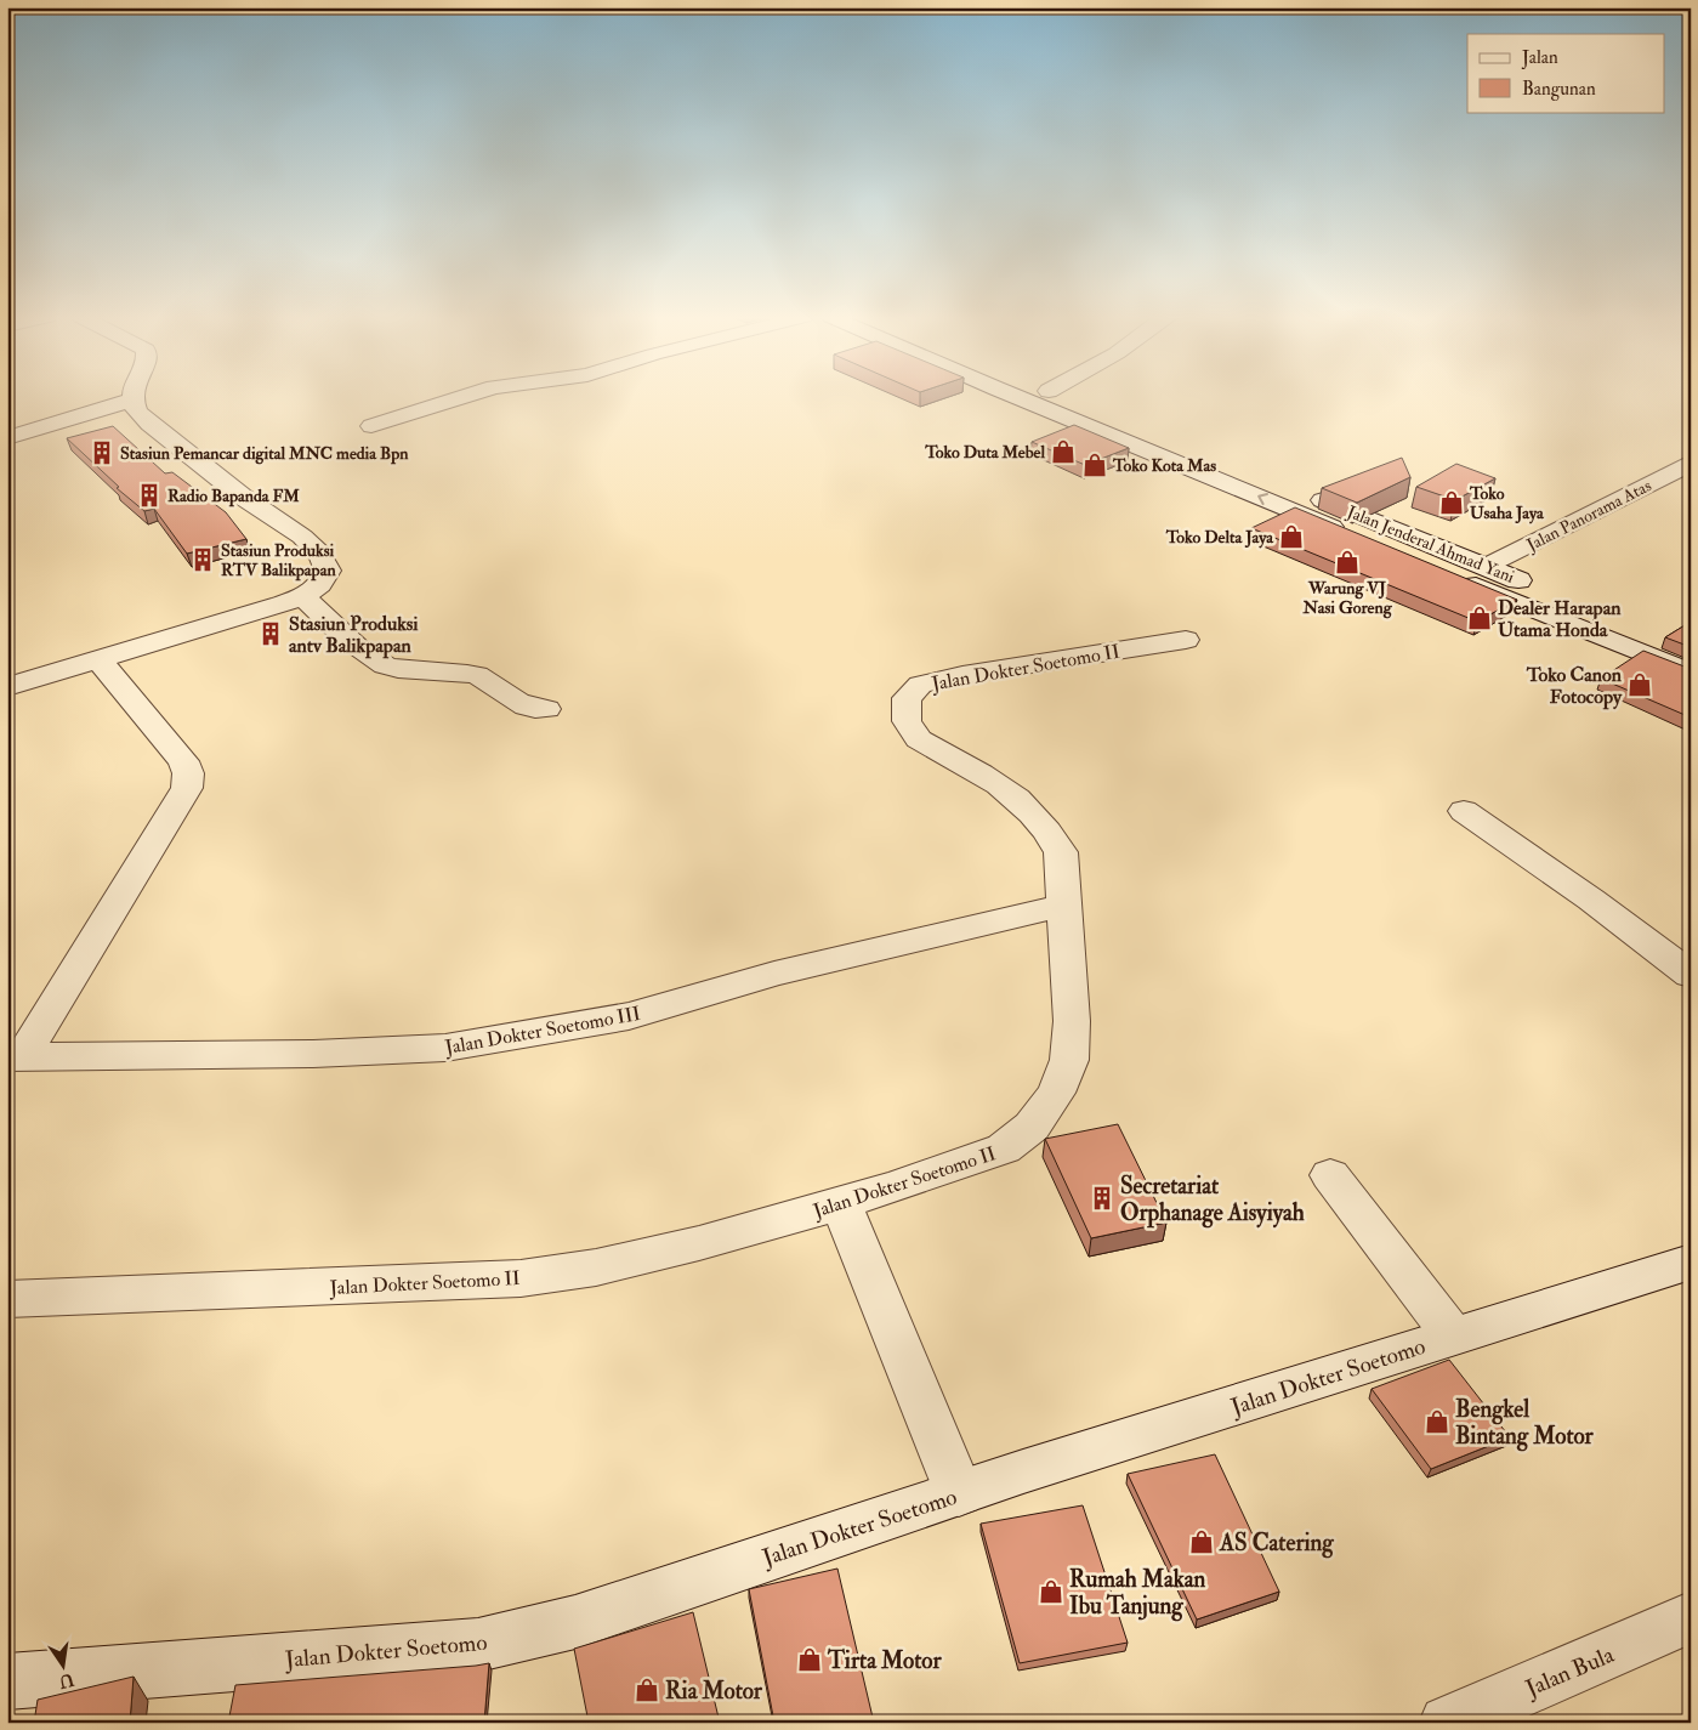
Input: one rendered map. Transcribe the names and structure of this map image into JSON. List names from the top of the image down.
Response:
{
  "streets": {
    "street": [
      "Jalan Panorama Atas",
      "Jalan Jenderal Ahmad Yani",
      "Jalan Dokter Soetomo II",
      "Jalan Dokter Soetomo III",
      "Jalan Dokter Soetomo",
      "Jalan Bula"
    ]
  },
  "crossings": [
    ["Jalan Panorama Atas", "Jalan Jenderal Ahmad Yani"],
    ["Jalan Dokter Soetomo II", "Jalan Dokter Soetomo III"]
  ],
  "places": {
    "shop": [
      "Toko Duta Mebel",
      "Toko Kota Mas",
      "Toko Usaha Jaya",
      "Toko Delta Jaya",
      "Warung VJ Nasi Goreng",
      "Dealer Harapan Utama Honda",
      "Toko Canon Fotocopy",
      "Bengkel Bintang Motor",
      "AS Catering",
      "Rumah Makan Ibu Tanjung",
      "Tirta Motor",
      "Ria Motor"
    ],
    "building": [
      "Stasiun Pemancar digital MNC media Bpn",
      "Radio Bapanda FM",
      "Stasiun Produksi RTV Balikpapan",
      "Stasiun Produksi antv Balikpapan",
      "Secretariat Orphanage Aisyiyah"
    ]
  },
  "legend": ["Jalan", "Bangunan"],
  "north": "bottom"
}
